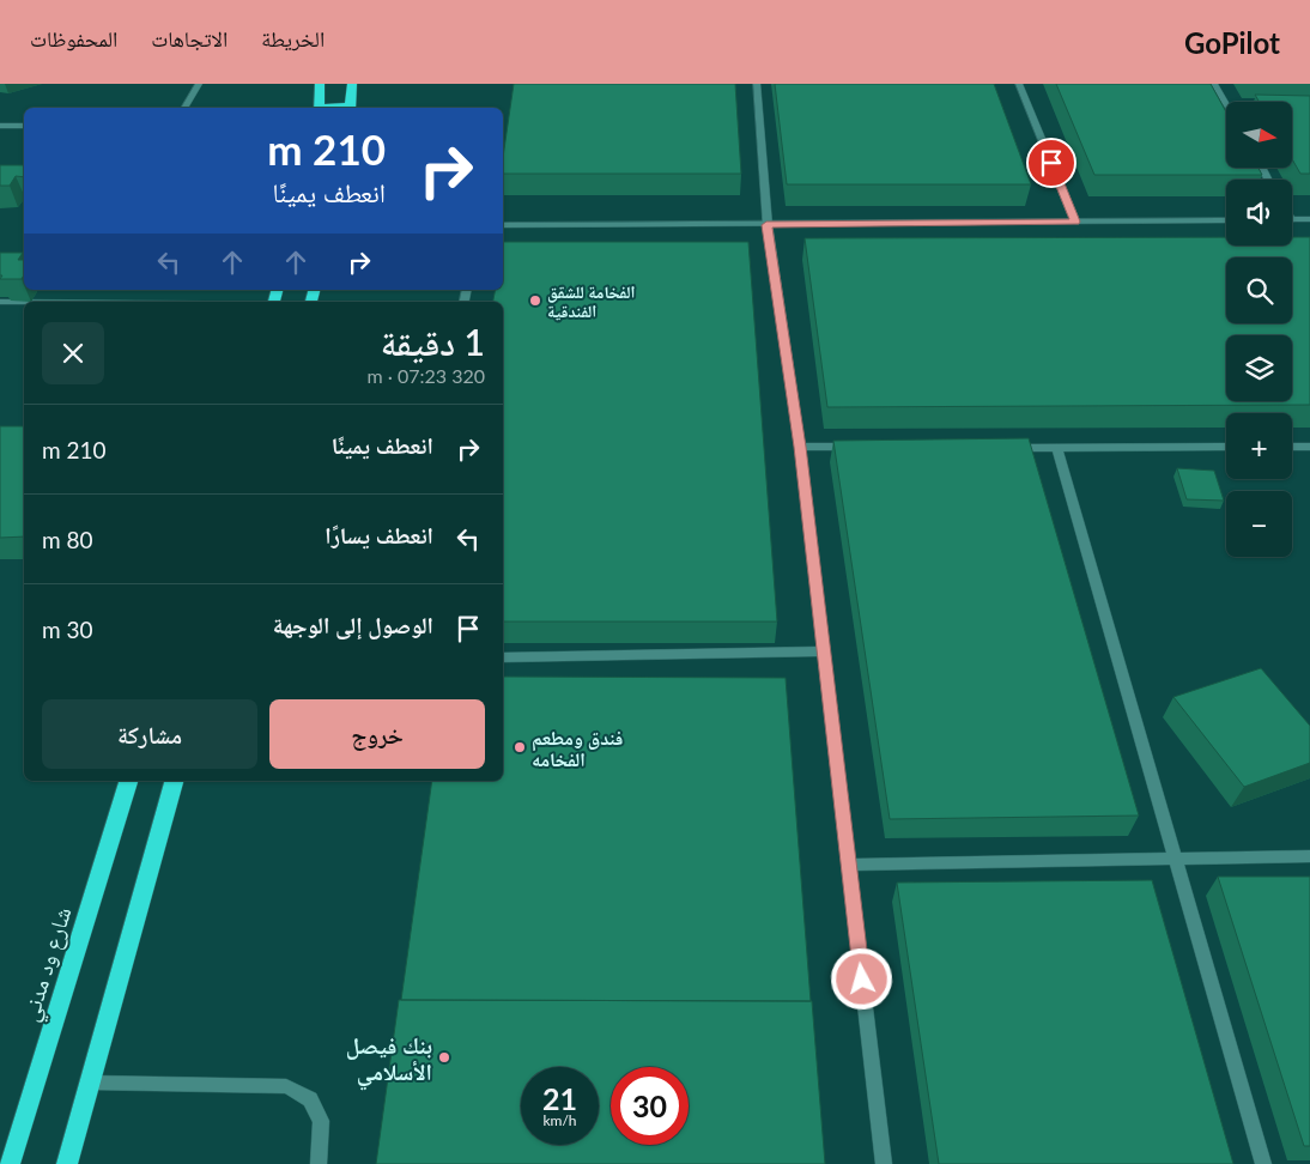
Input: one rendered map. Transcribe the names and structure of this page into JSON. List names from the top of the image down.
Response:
{
  "streets": {
    "highway": ["شارع ود مدني"]
  },
  "places": ["الفخامة للشقق الفندقية", "فندق ومطعم الفخامه", "بنك فيصل الأسلامي"],
  "north": "right",
  "page": {
    "header": "GoPilot",
    "nav": ["الخريطة", "الاتجاهات", "المحفوظات"],
    "map_buttons": ["+", "−"],
    "turn": ["210 m", "انعطف يمينًا"],
    "heading": ["1 دقيقة", "320 m · 07:23"],
    "list": [
      {
        "name": "انعطف يمينًا",
        "value": "210 m"
      },
      {
        "name": "انعطف يسارًا",
        "value": "80 m"
      },
      {
        "name": "الوصول إلى الوجهة",
        "value": "30 m"
      }
    ],
    "buttons": ["خروج", "مشاركة"],
    "speed": "21 km/h",
    "limit": "30"
  }
}
